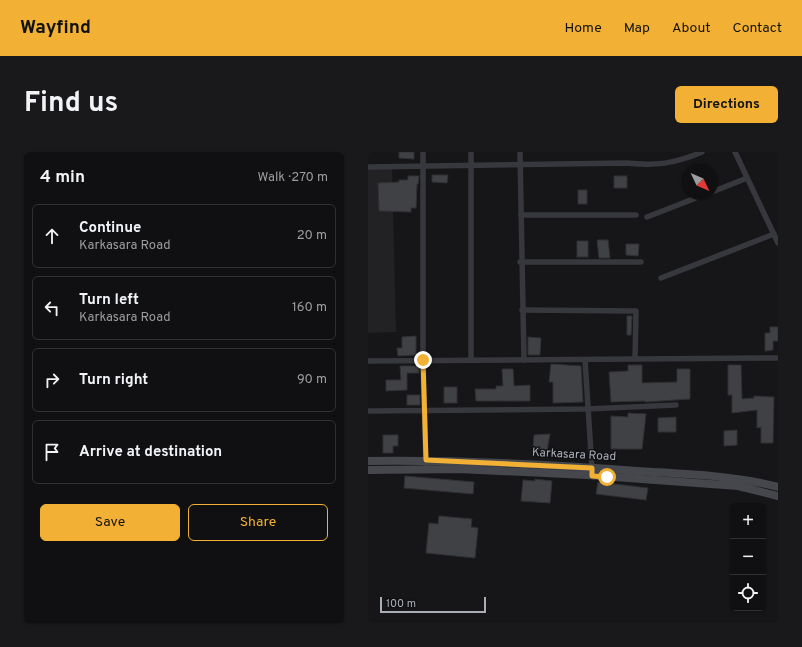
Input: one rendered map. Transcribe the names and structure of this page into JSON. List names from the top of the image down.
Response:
{
  "streets": {
    "main road": ["Karkasara Road"]
  },
  "scale_bar": "100 m",
  "north": "bottom right",
  "page": {
    "header": "Wayfind",
    "nav": [
      "Home",
      "Map",
      "About",
      "Contact"
    ],
    "title": "Find us",
    "buttons": [
      "Directions",
      ["Save", "Share"]
    ],
    "heading": ["4 min", "Walk · 270 m"],
    "list": [
      ["Continue", "Karkasara Road", "20 m"],
      ["Turn left", "Karkasara Road", "160 m"],
      ["Turn right", "90 m"],
      "Arrive at destination"
    ],
    "map_buttons": ["+", "−"],
    "scale": "100 m"
  }
}
